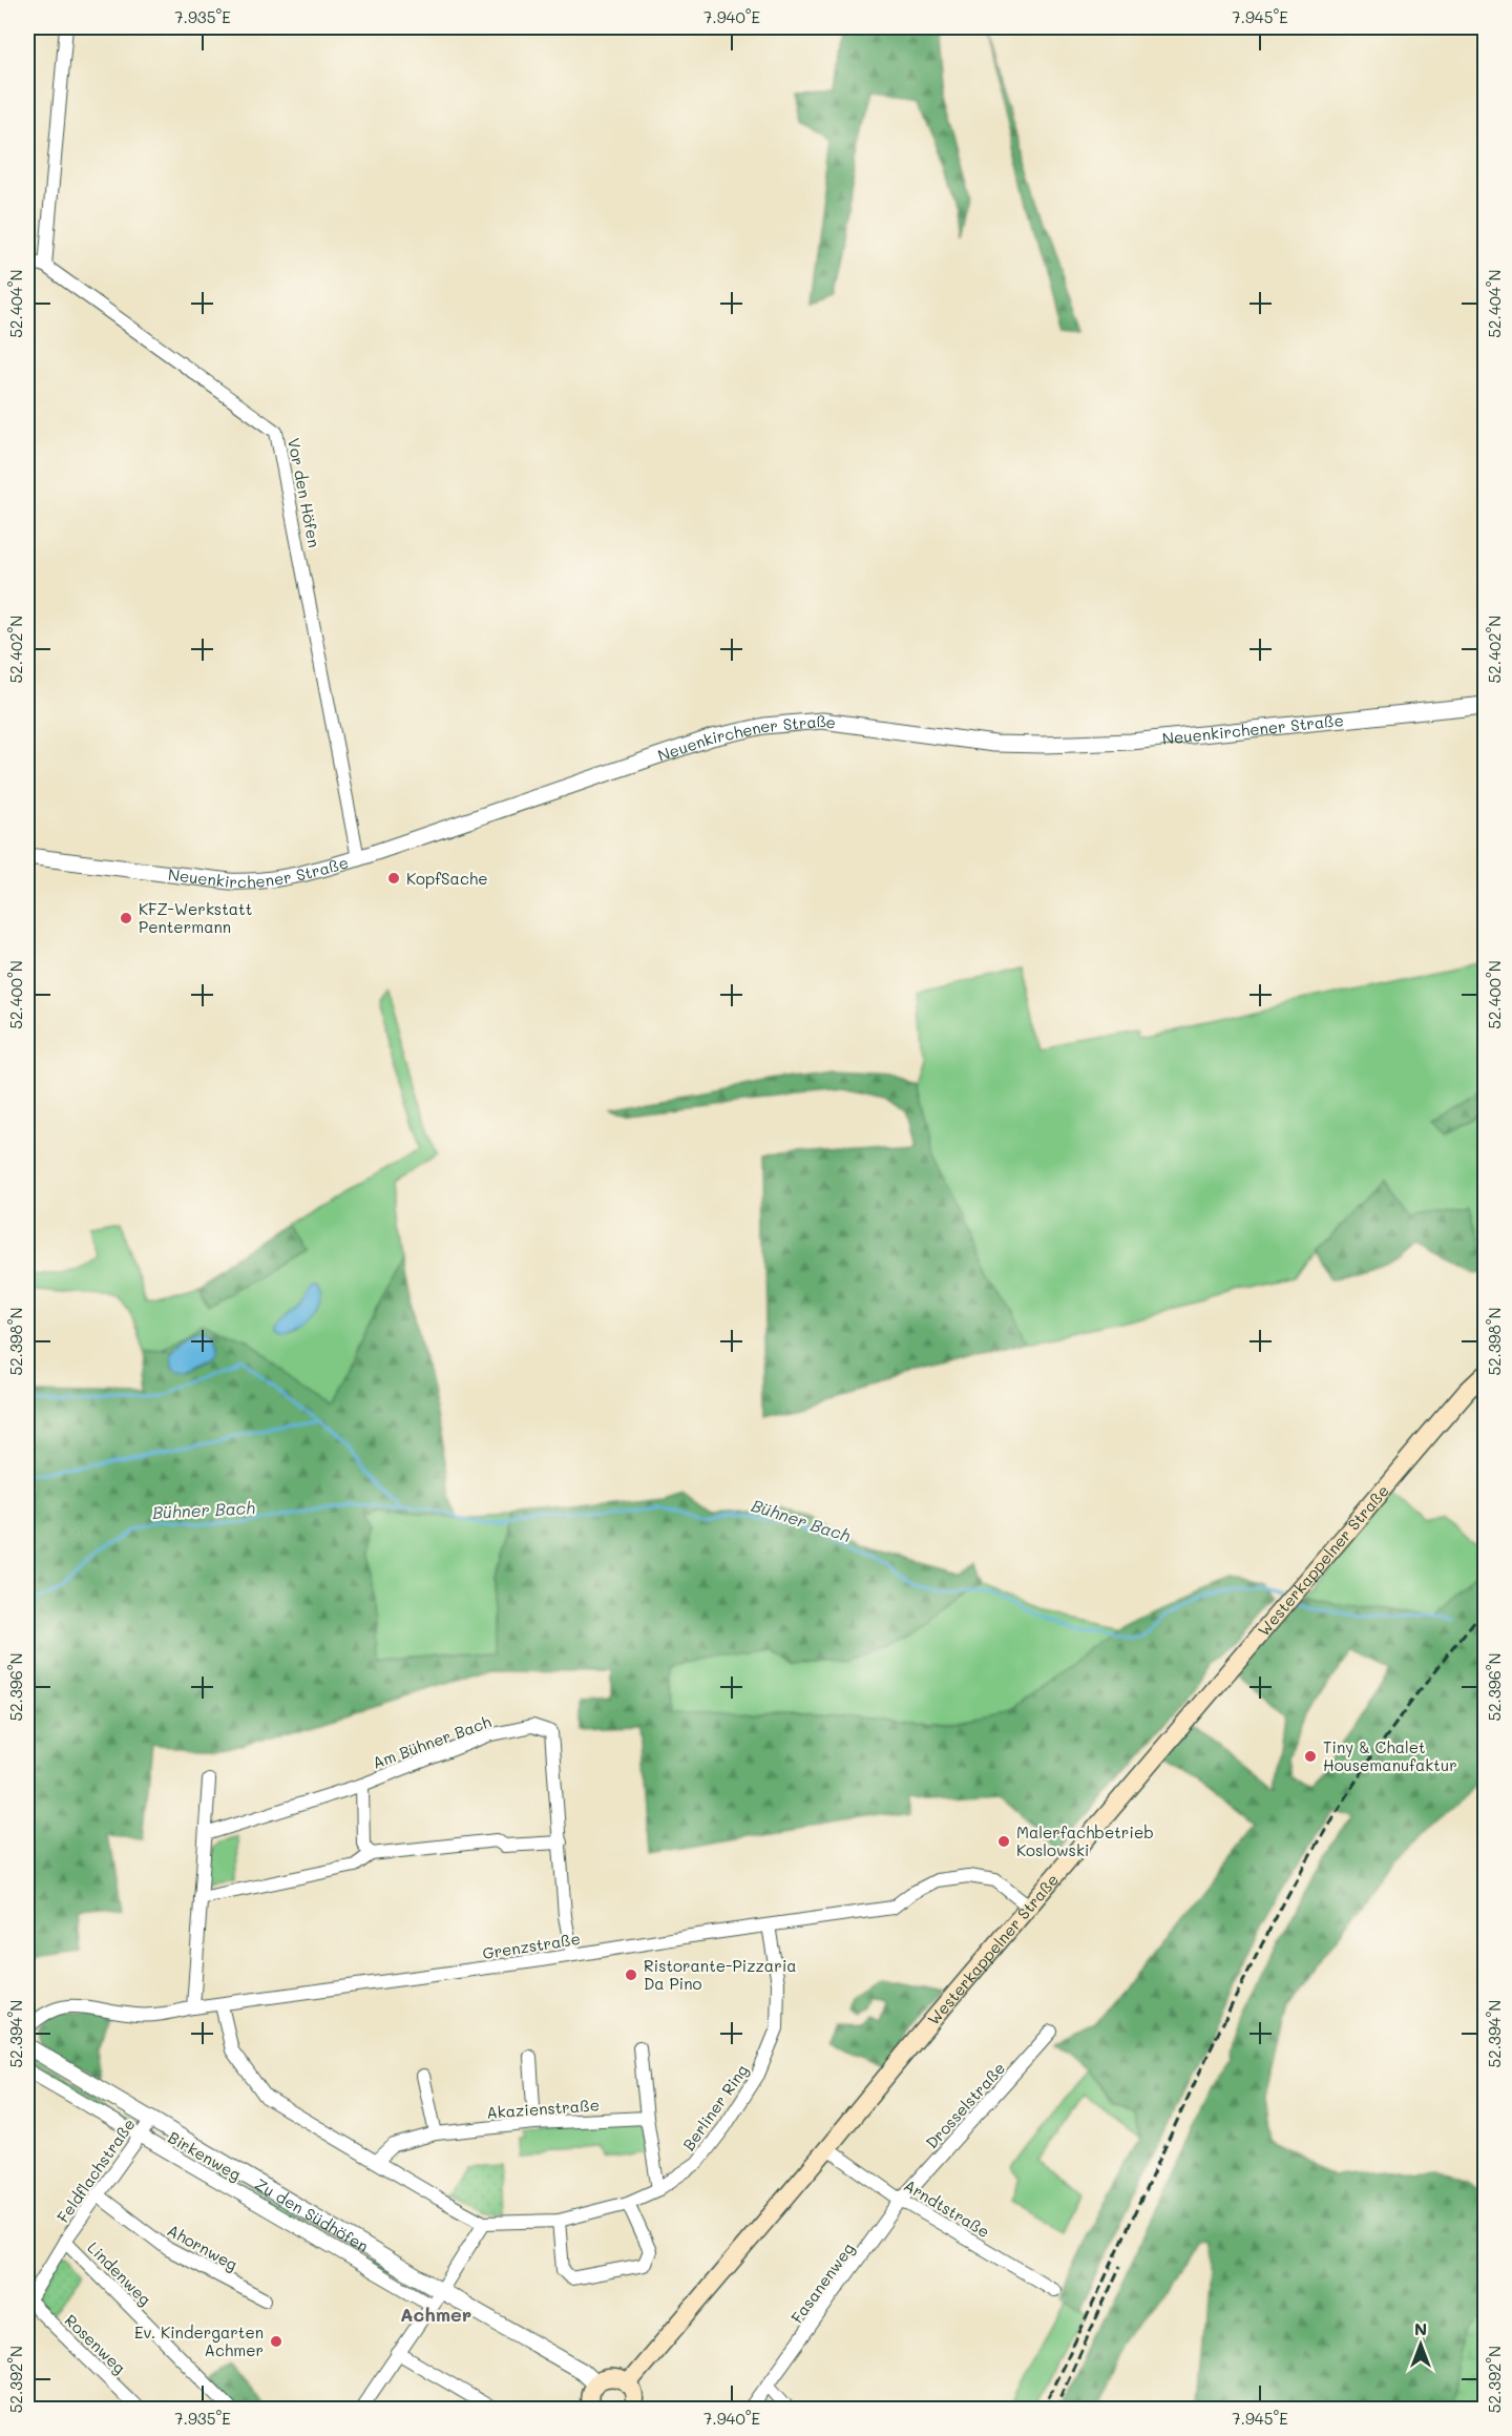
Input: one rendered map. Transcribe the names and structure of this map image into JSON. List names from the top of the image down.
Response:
{
  "streets": {
    "main road": ["Westerkappelner Straße"],
    "street": [
      "Vor den Höfen",
      "Neuenkirchener Straße",
      "Am Bühner Bach",
      "Grenzstraße",
      "Drosselstraße",
      "Berliner Ring",
      "Akazienstraße",
      "Birkenweg",
      "Feldflachstraße",
      "Arndtstraße",
      "Zu den Südhöfen",
      "Ahornweg",
      "Lindenweg",
      "Fasanenweg",
      "Rosenweg"
    ]
  },
  "crossings": [
    ["Vor den Höfen", "Neuenkirchener Straße"],
    ["Westerkappelner Straße", "Grenzstraße"],
    ["Westerkappelner Straße", "Arndtstraße"],
    ["Am Bühner Bach", "Grenzstraße"],
    ["Grenzstraße", "Berliner Ring"],
    ["Drosselstraße", "Arndtstraße"],
    ["Drosselstraße", "Fasanenweg"],
    ["Birkenweg", "Feldflachstraße"],
    ["Feldflachstraße", "Zu den Südhöfen"],
    ["Feldflachstraße", "Ahornweg"],
    ["Feldflachstraße", "Lindenweg"],
    ["Feldflachstraße", "Rosenweg"],
    ["Arndtstraße", "Fasanenweg"]
  ],
  "districts": ["Achmer"],
  "water": ["Bühner Bach"],
  "places": [
    "KopfSache",
    "KFZ-Werkstatt Pentermann",
    "Tiny & Chalet Housemanufaktur",
    "Malerfachbetrieb Koslowski",
    "Ristorante-Pizzaria Da Pino",
    "Ev. Kindergarten Achmer"
  ],
  "north": "top",
  "coordinates": [
    "7.935°E",
    "7.940°E",
    "7.945°E",
    "52.404°N",
    "52.402°N",
    "52.400°N",
    "52.398°N",
    "52.396°N",
    "52.394°N",
    "52.392°N"
  ]
}
